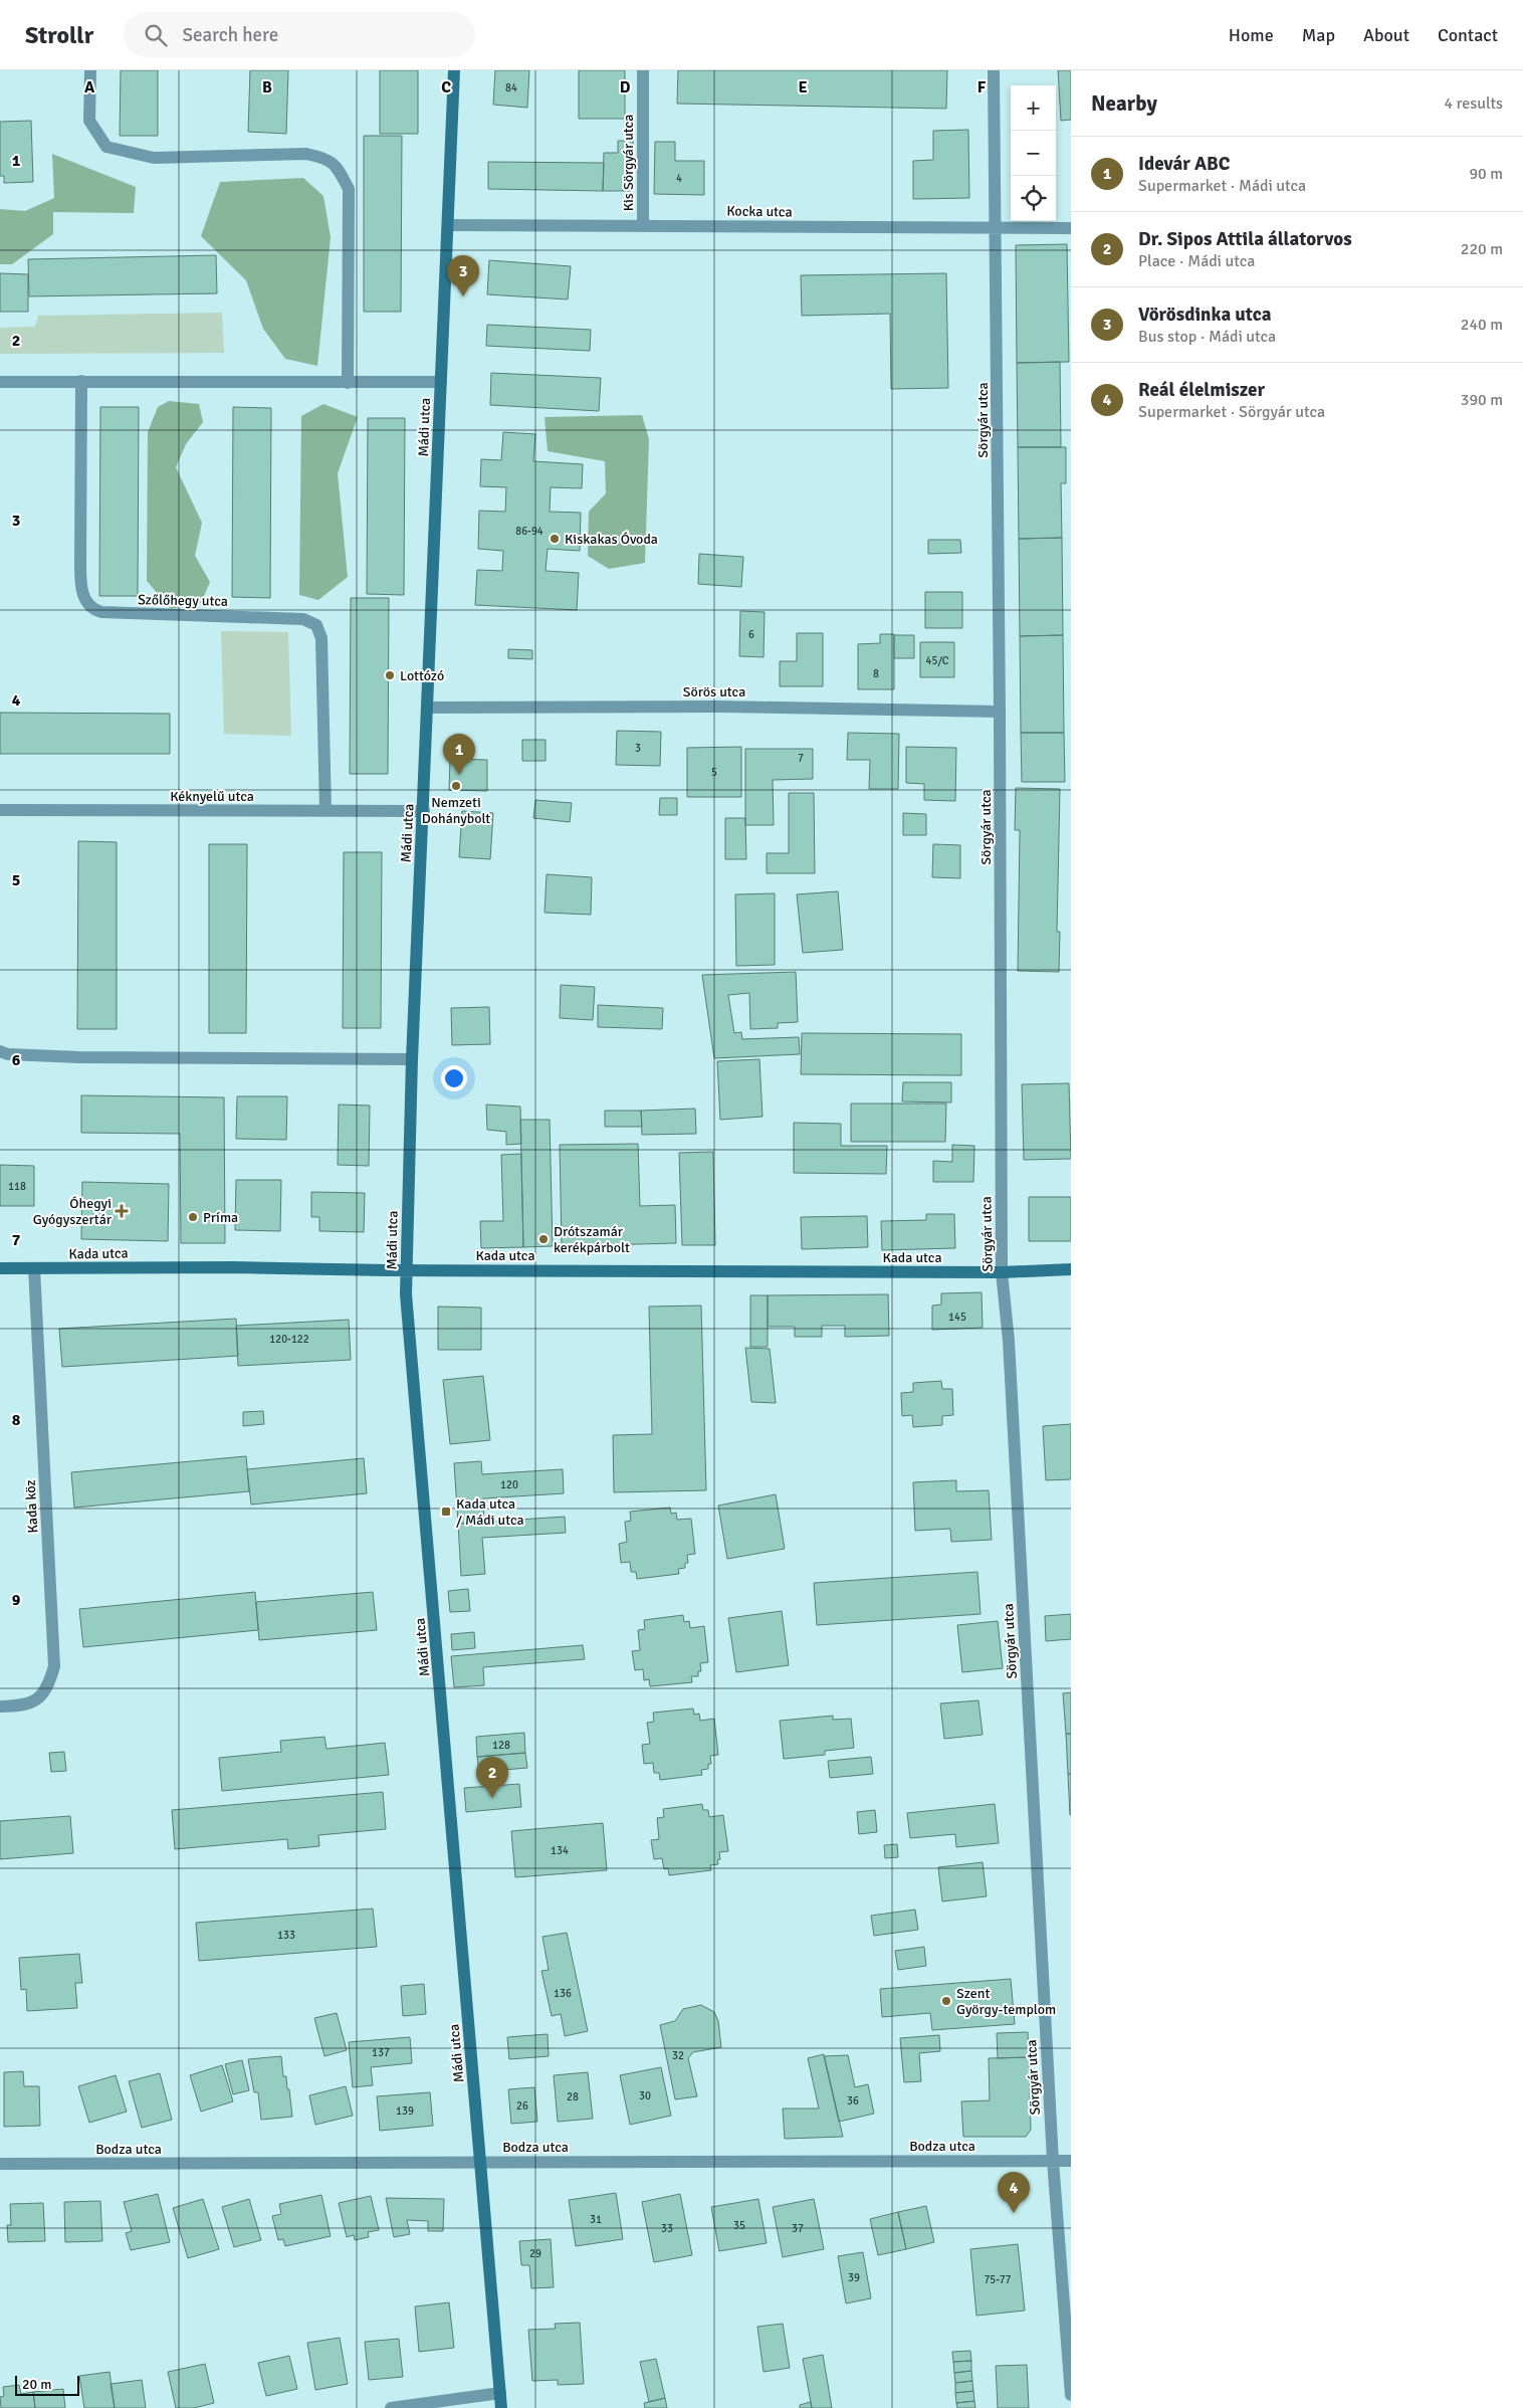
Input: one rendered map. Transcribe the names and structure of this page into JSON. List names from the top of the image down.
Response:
{
  "streets": {
    "street": [
      "Kis Sörgyár utca",
      "Kocka utca",
      "Sörgyár utca",
      "Mádi utca",
      "Szőlőhegy utca",
      "Sörös utca",
      "Kéknyelű utca",
      "Kada utca",
      "Kada köz",
      "Bodza utca"
    ]
  },
  "crossings": [
    ["Kis Sörgyár utca", "Kocka utca"],
    ["Kocka utca", "Sörgyár utca"],
    ["Kocka utca", "Mádi utca"],
    ["Sörgyár utca", "Sörös utca"],
    ["Sörgyár utca", "Kada utca"],
    ["Sörgyár utca", "Bodza utca"],
    ["Mádi utca", "Sörös utca"],
    ["Mádi utca", "Kéknyelű utca"],
    ["Mádi utca", "Kada utca"],
    ["Mádi utca", "Bodza utca"],
    ["Szőlőhegy utca", "Kéknyelű utca"],
    ["Kada utca", "Kada köz"]
  ],
  "places": {
    "other": [
      "Kiskakas Óvoda",
      "Lottózó",
      "Nemzeti Dohánybolt",
      "Príma",
      "Drótszamár kerékpárbolt",
      "Szent György-templom"
    ],
    "health": ["Óhegyi Gyógyszertár"],
    "transit": ["Kada utca / Mádi utca"]
  },
  "house_numbers": [
    "84",
    "4",
    "86-94",
    "6",
    "45/C",
    "8",
    "3",
    "7",
    "5",
    "118",
    "145",
    "120-122",
    "120",
    "128",
    "134",
    "133",
    "136",
    "137",
    "32",
    "30",
    "28",
    "36",
    "26",
    "139",
    "31",
    "35",
    "33",
    "37",
    "29",
    "39",
    "75-77"
  ],
  "scale_bar": "20 m",
  "page": {
    "header": "Strollr",
    "search": "Search here",
    "nav": [
      "Home",
      "Map",
      "About",
      "Contact"
    ],
    "heading": ["Nearby", "4 results"],
    "map_buttons": ["+", "−"],
    "list": [
      {
        "mark": "1",
        "name": "Idevár ABC",
        "note": "Supermarket · Mádi utca",
        "value": "90 m"
      },
      {
        "mark": "2",
        "name": "Dr. Sipos Attila állatorvos",
        "note": "Place · Mádi utca",
        "value": "220 m"
      },
      {
        "mark": "3",
        "name": "Vörösdinka utca",
        "note": "Bus stop · Mádi utca",
        "value": "240 m"
      },
      {
        "mark": "4",
        "name": "Reál élelmiszer",
        "note": "Supermarket · Sörgyár utca",
        "value": "390 m"
      }
    ],
    "pins": [
      "3",
      "1",
      "2",
      "4"
    ],
    "scale": "20 m"
  },
  "grid": {
    "columns": [
      "A",
      "B",
      "C",
      "D",
      "E",
      "F"
    ],
    "rows": [
      "1",
      "2",
      "3",
      "4",
      "5",
      "6",
      "7",
      "8",
      "9"
    ]
  }
}
